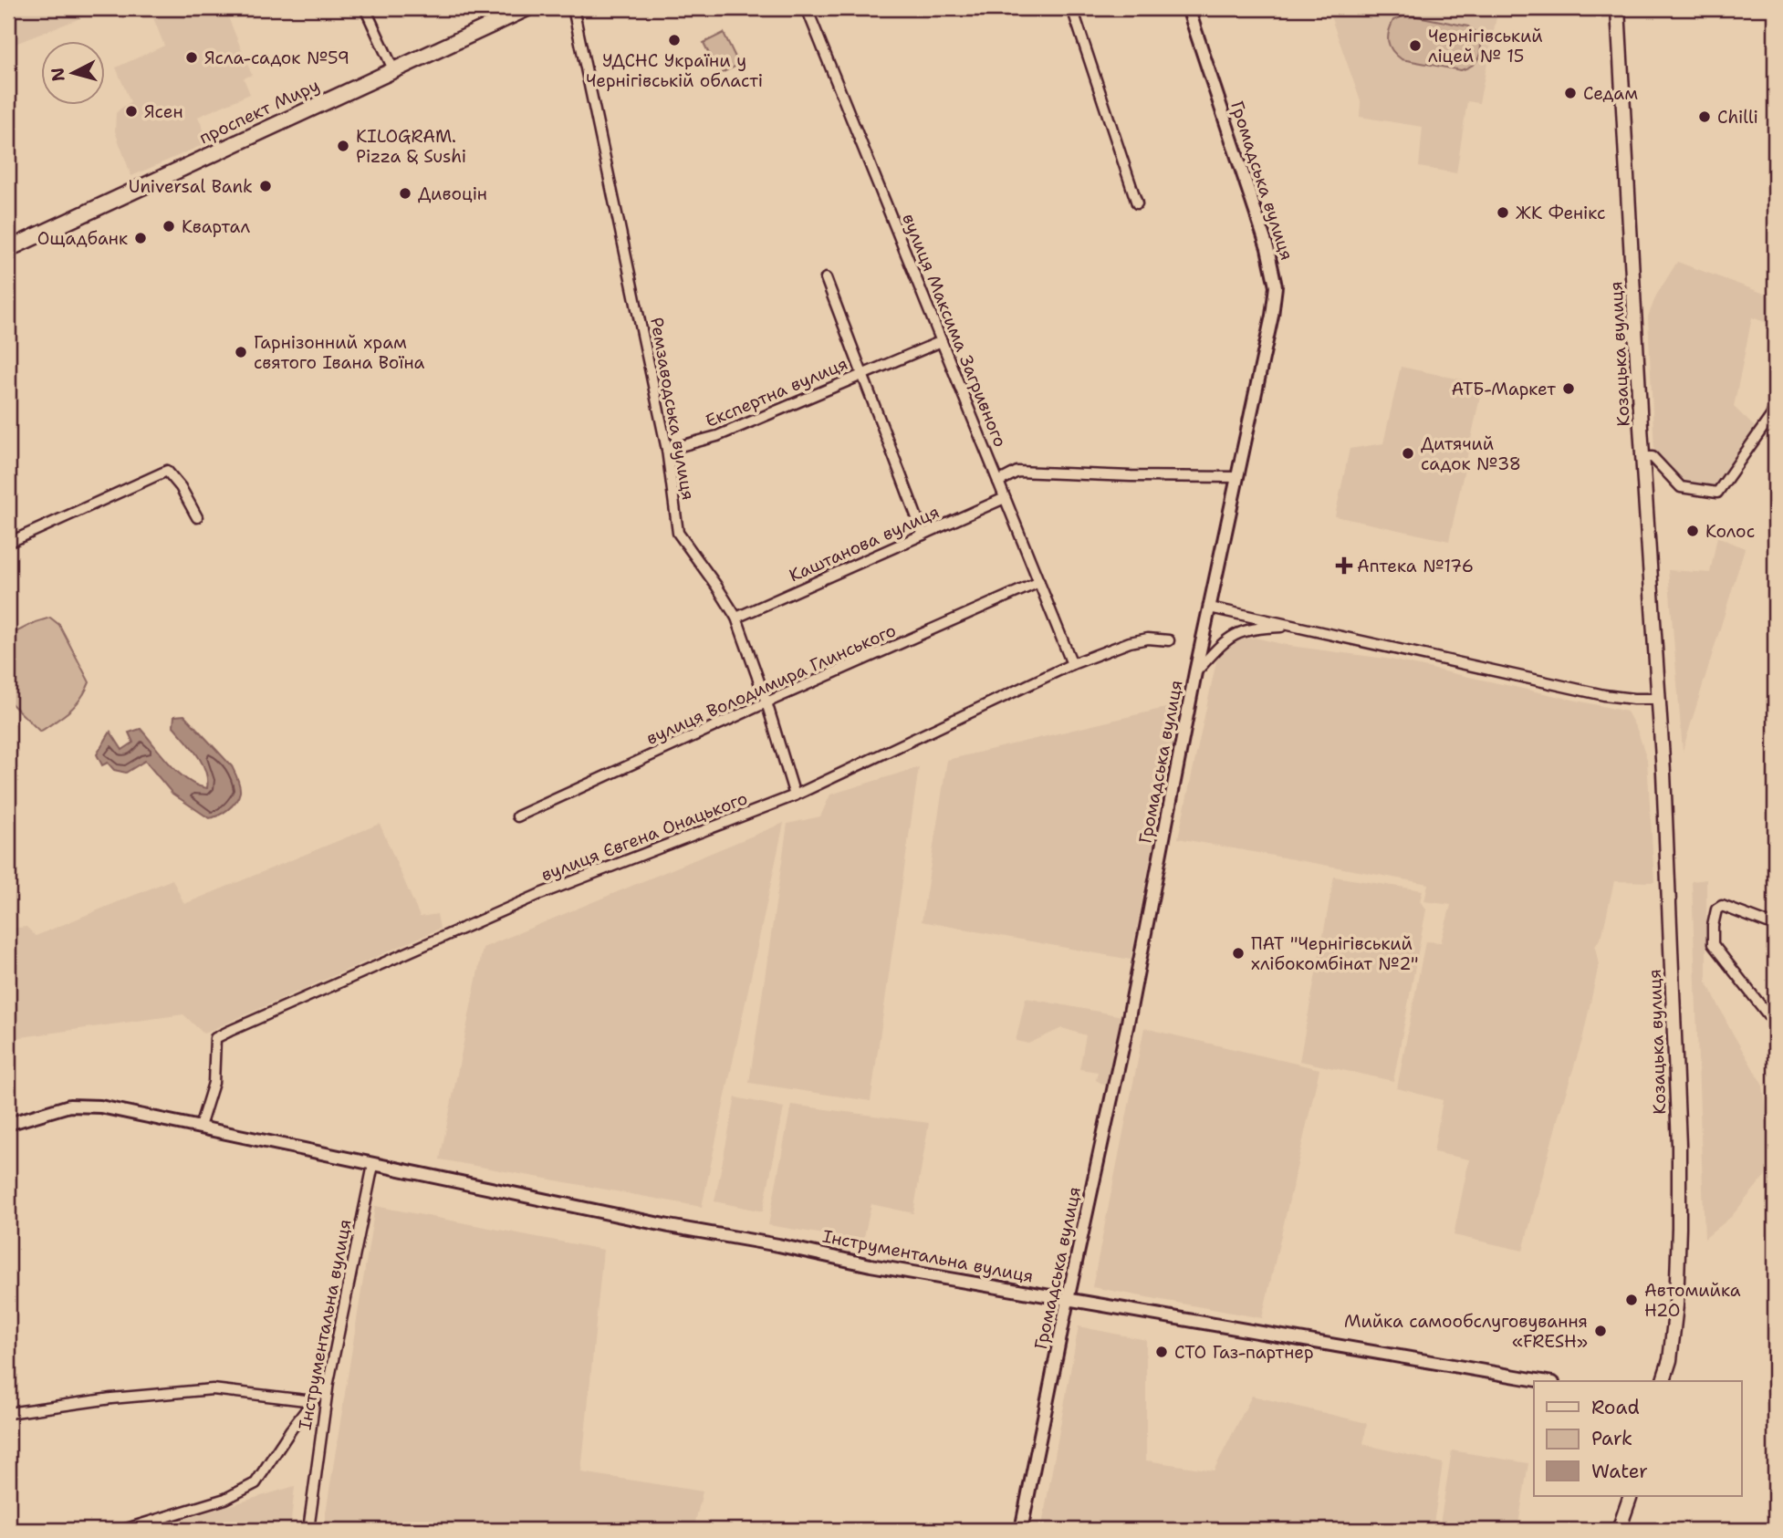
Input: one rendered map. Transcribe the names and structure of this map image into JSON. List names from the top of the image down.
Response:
{
  "streets": {
    "main road": ["проспект Миру", "Козацька вулиця"],
    "street": [
      "Громадська вулиця",
      "вулиця Максима Загривного",
      "Експертна вулиця",
      "Ремзаводська вулиця",
      "Каштанова вулиця",
      "вулиця Володимира Глинського",
      "вулиця Євгена Онацького",
      "Інструментальна вулиця"
    ]
  },
  "crossings": [
    ["Громадська вулиця", "Інструментальна вулиця"],
    ["вулиця Максима Загривного", "Експертна вулиця"],
    ["вулиця Максима Загривного", "Каштанова вулиця"],
    ["вулиця Максима Загривного", "вулиця Володимира Глинського"],
    ["вулиця Максима Загривного", "вулиця Євгена Онацького"],
    ["Експертна вулиця", "Ремзаводська вулиця"],
    ["Експертна вулиця", "Каштанова вулиця"],
    ["Ремзаводська вулиця", "Каштанова вулиця"],
    ["Ремзаводська вулиця", "вулиця Володимира Глинського"],
    ["Ремзаводська вулиця", "вулиця Євгена Онацького"],
    ["вулиця Євгена Онацького", "Інструментальна вулиця"]
  ],
  "places": {
    "other": [
      "УДСНС України у Чернігівській області",
      "Чернігівський ліцей № 15",
      "Ясла-садок №59",
      "Седам",
      "Ясен",
      "Chilli",
      "KILOGRAM. Pizza & Sushi",
      "Universal Bank",
      "Дивоцін",
      "ЖК Фенікс",
      "Квартал",
      "Ощадбанк",
      "Гарнізонний храм святого Івана Воїна",
      "АТБ-Маркет",
      "Дитячий садок №38",
      "Колос",
      "ПАТ \"Чернігівський хлібокомбінат №2\"",
      "Автомийка H2O",
      "Мийка самообслуговування «FRESH»",
      "СТО Газ-партнер"
    ],
    "health": ["Аптека №176"]
  },
  "legend": ["Road", "Park", "Water"],
  "north": "left"
}
